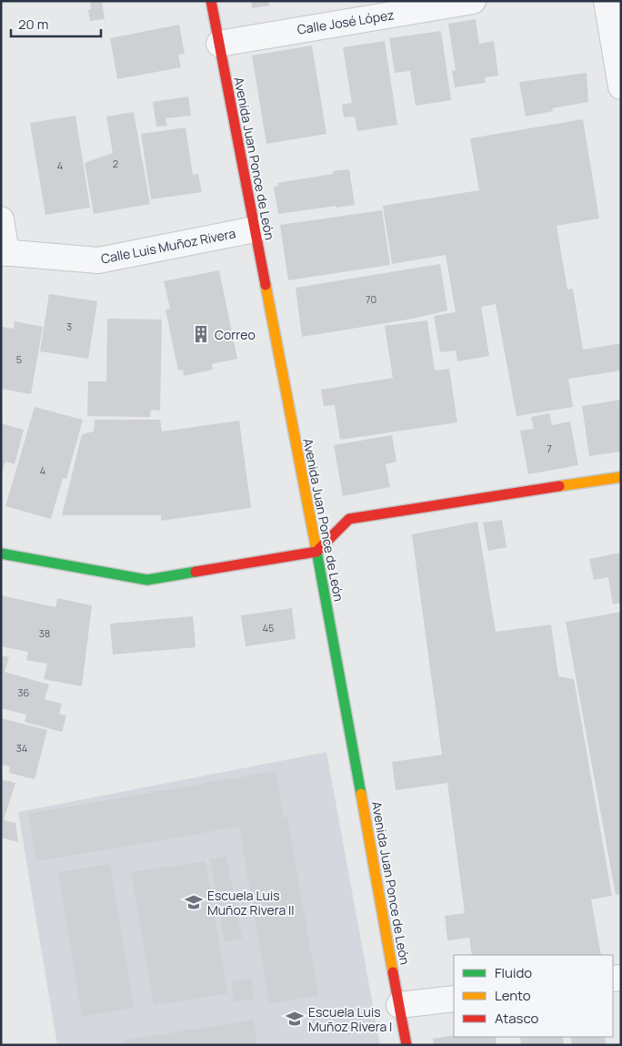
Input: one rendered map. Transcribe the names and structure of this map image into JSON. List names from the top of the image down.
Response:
{
  "streets": {
    "main road": ["Avenida Juan Ponce de León"],
    "street": ["Calle José López", "Calle Luis Muñoz Rivera"]
  },
  "crossings": [
    ["Calle José López", "Avenida Juan Ponce de León"],
    ["Avenida Juan Ponce de León", "Calle Luis Muñoz Rivera"]
  ],
  "places": {
    "building": ["Correo"],
    "school or university": ["Escuela Luis Muñoz Rivera II", "Escuela Luis Muñoz Rivera I"]
  },
  "house_numbers": [
    "2",
    "4",
    "70",
    "3",
    "5",
    "7",
    "4",
    "45",
    "38",
    "36",
    "34"
  ],
  "legend": ["Fluido", "Lento", "Atasco"],
  "scale_bar": "20 m"
}
